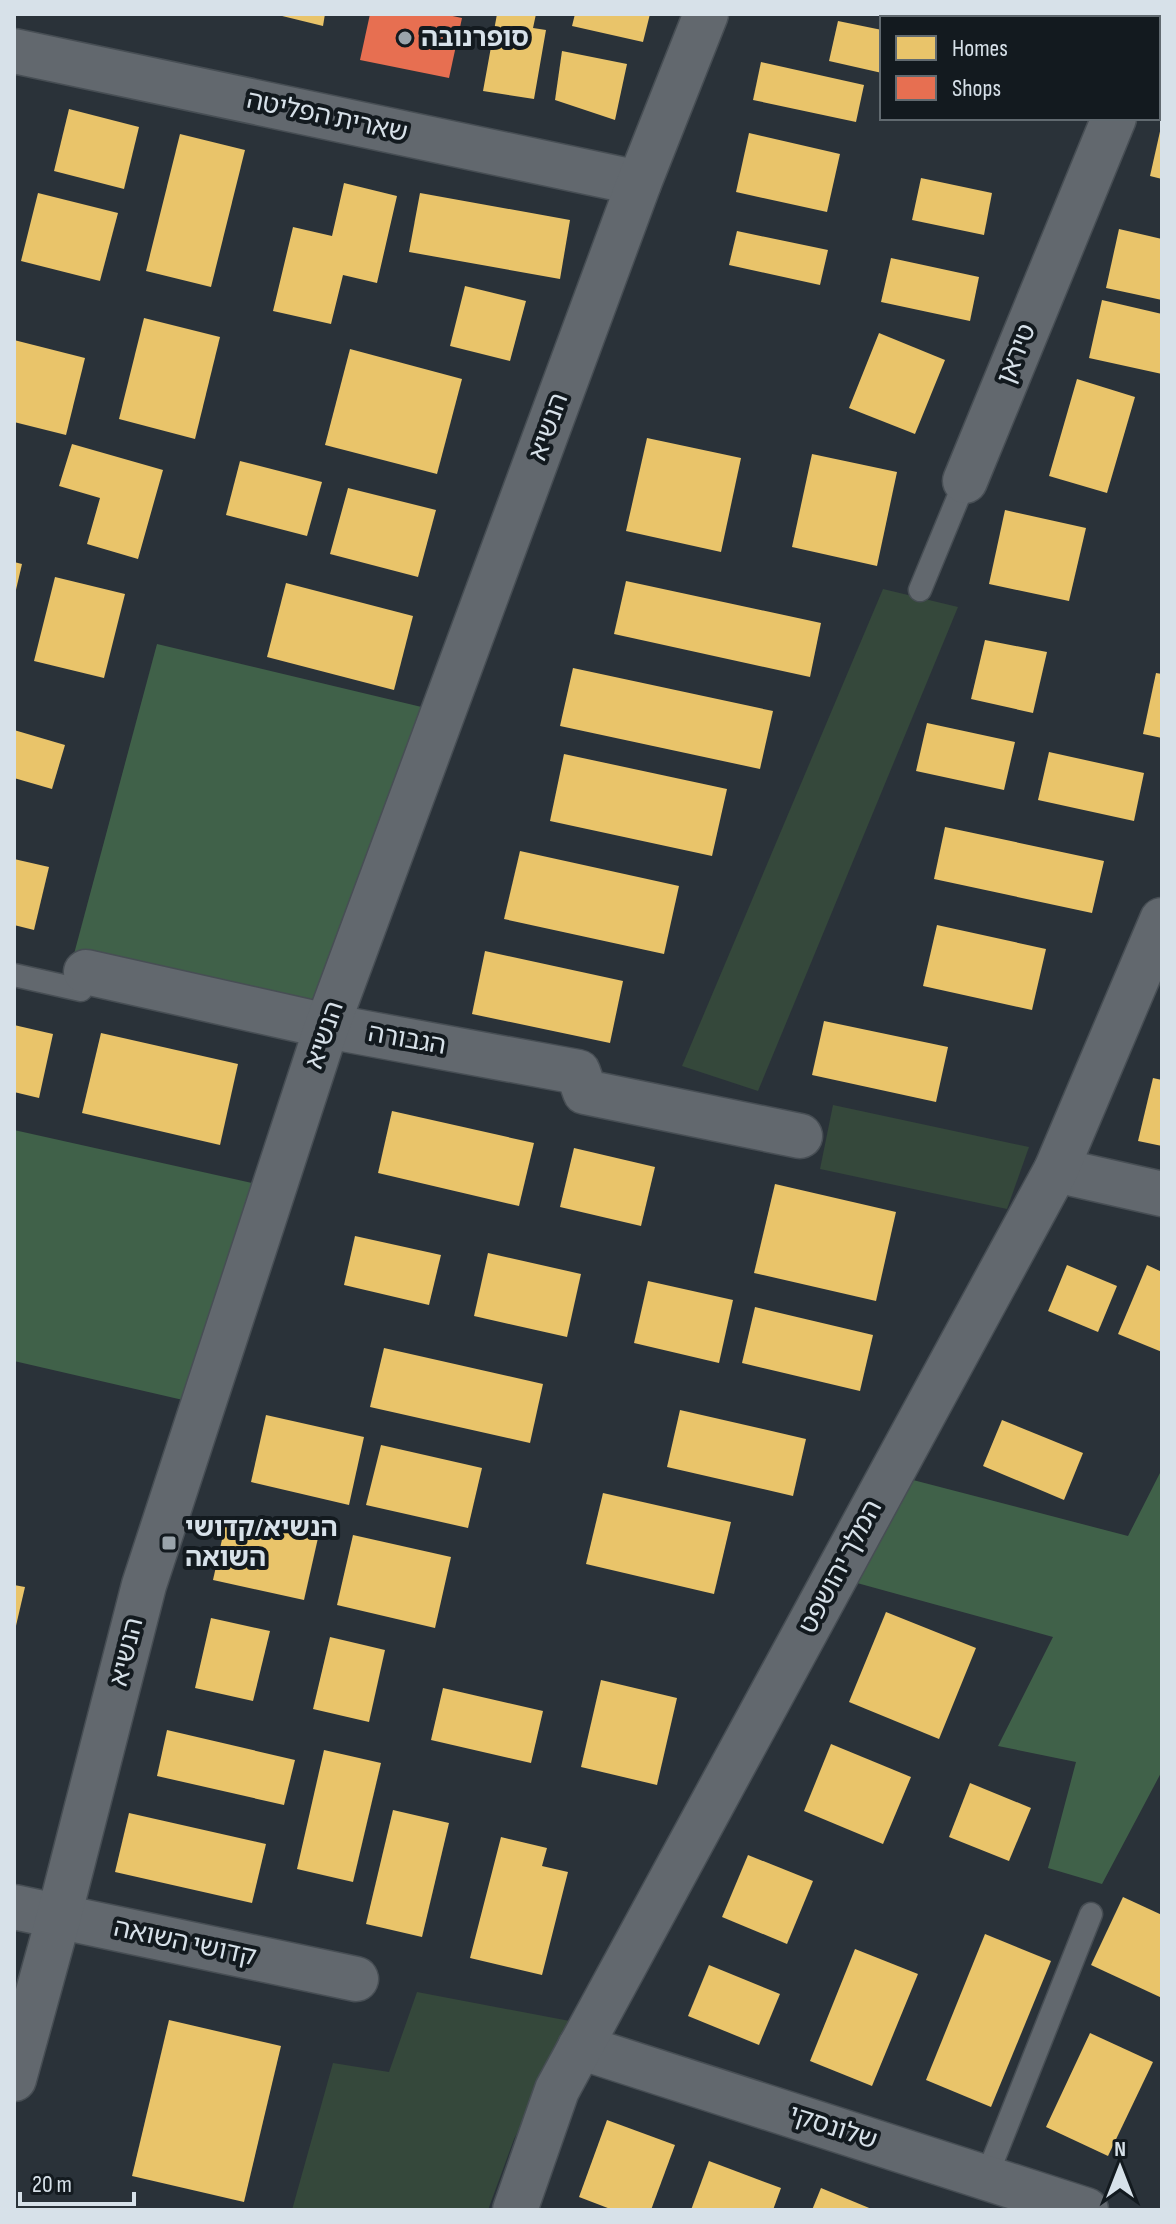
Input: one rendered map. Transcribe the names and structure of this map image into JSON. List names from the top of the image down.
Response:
{
  "streets": {
    "street": [
      "שארית הפליטה",
      "טיראן",
      "הנשיא",
      "הגבורה",
      "המלך יהושפט",
      "קדושי השואה",
      "שלונסקי"
    ]
  },
  "crossings": [
    ["שארית הפליטה", "הנשיא"],
    ["הנשיא", "הגבורה"],
    ["הנשיא", "קדושי השואה"],
    ["המלך יהושפט", "שלונסקי"]
  ],
  "places": {
    "other": ["סופרנובה"],
    "transit": ["הנשיא/קדושי השואה"]
  },
  "legend": ["Homes", "Shops"],
  "scale_bar": "20 m",
  "north": "top"
}
